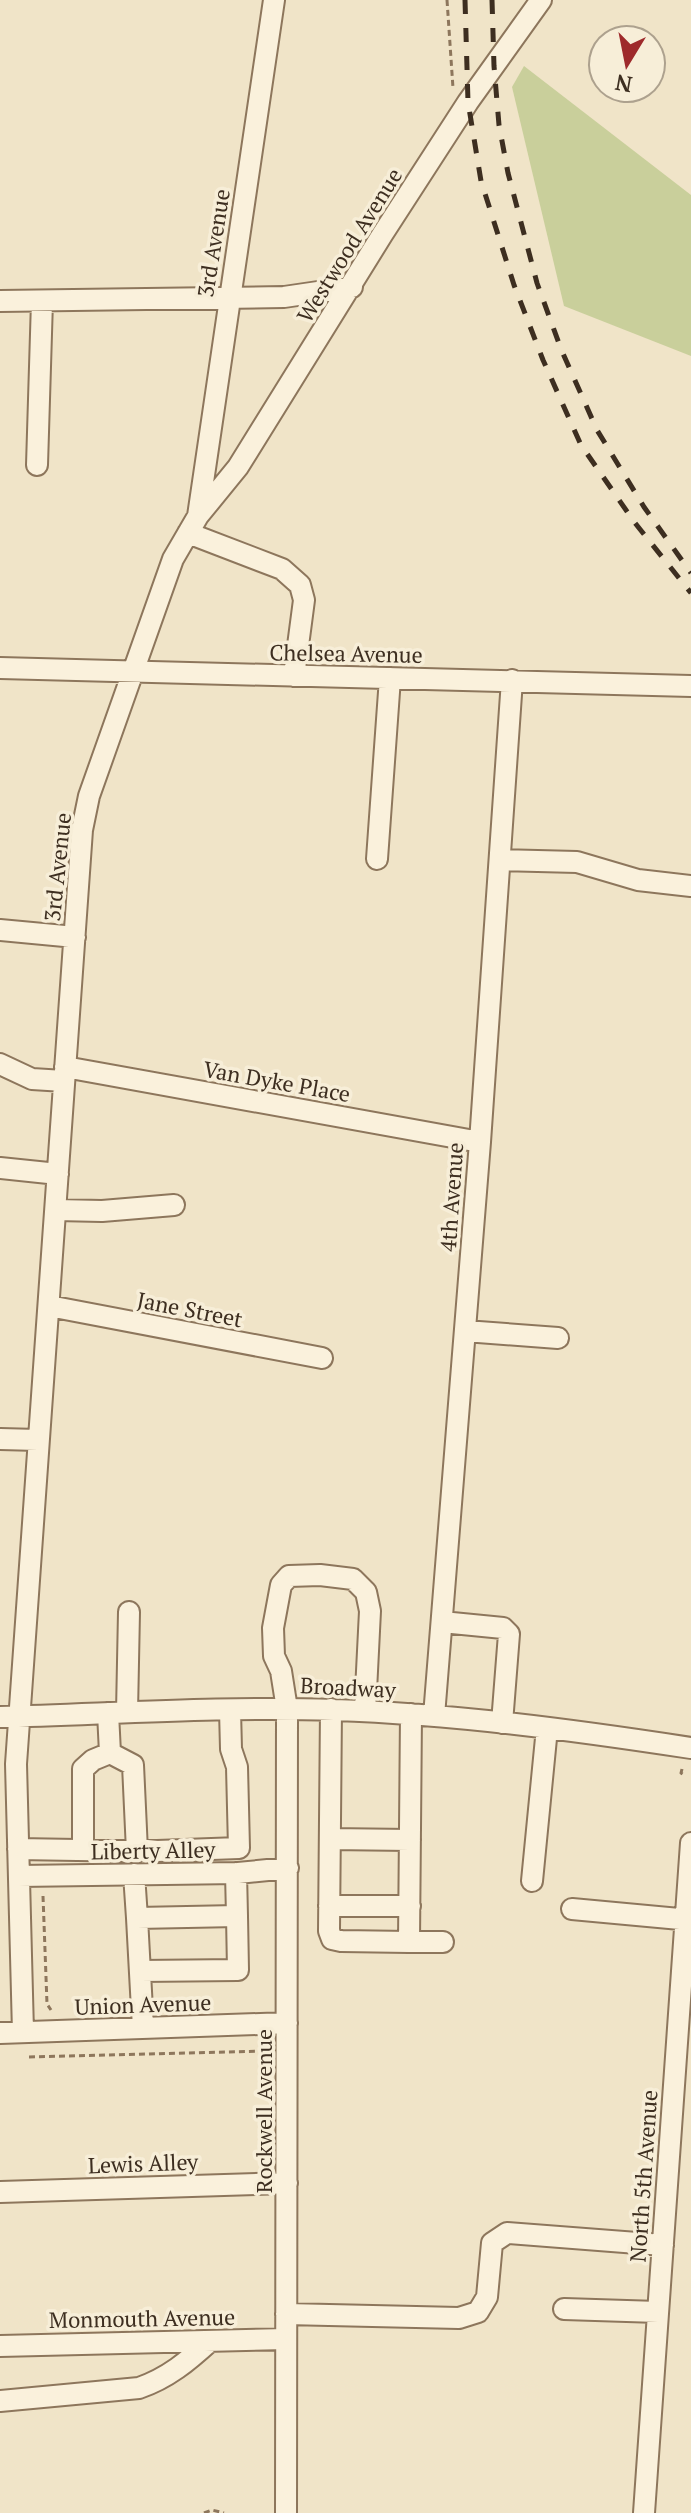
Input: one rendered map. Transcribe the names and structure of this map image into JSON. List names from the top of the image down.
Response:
{
  "streets": {
    "street": [
      "3rd Avenue",
      "Westwood Avenue",
      "Chelsea Avenue",
      "Van Dyke Place",
      "4th Avenue",
      "Jane Street",
      "Broadway",
      "Liberty Alley",
      "Union Avenue",
      "Rockwell Avenue",
      "Lewis Alley",
      "North 5th Avenue",
      "Monmouth Avenue"
    ]
  },
  "crossings": [
    ["3rd Avenue", "Westwood Avenue"],
    ["3rd Avenue", "Chelsea Avenue"],
    ["3rd Avenue", "Van Dyke Place"],
    ["3rd Avenue", "Jane Street"],
    ["3rd Avenue", "Broadway"],
    ["3rd Avenue", "Liberty Alley"],
    ["3rd Avenue", "Union Avenue"],
    ["Chelsea Avenue", "4th Avenue"],
    ["Van Dyke Place", "4th Avenue"],
    ["4th Avenue", "Broadway"],
    ["Broadway", "Rockwell Avenue"],
    ["Liberty Alley", "Rockwell Avenue"],
    ["Union Avenue", "Rockwell Avenue"],
    ["Rockwell Avenue", "Lewis Alley"],
    ["Rockwell Avenue", "Monmouth Avenue"]
  ],
  "north": "bottom"
}
